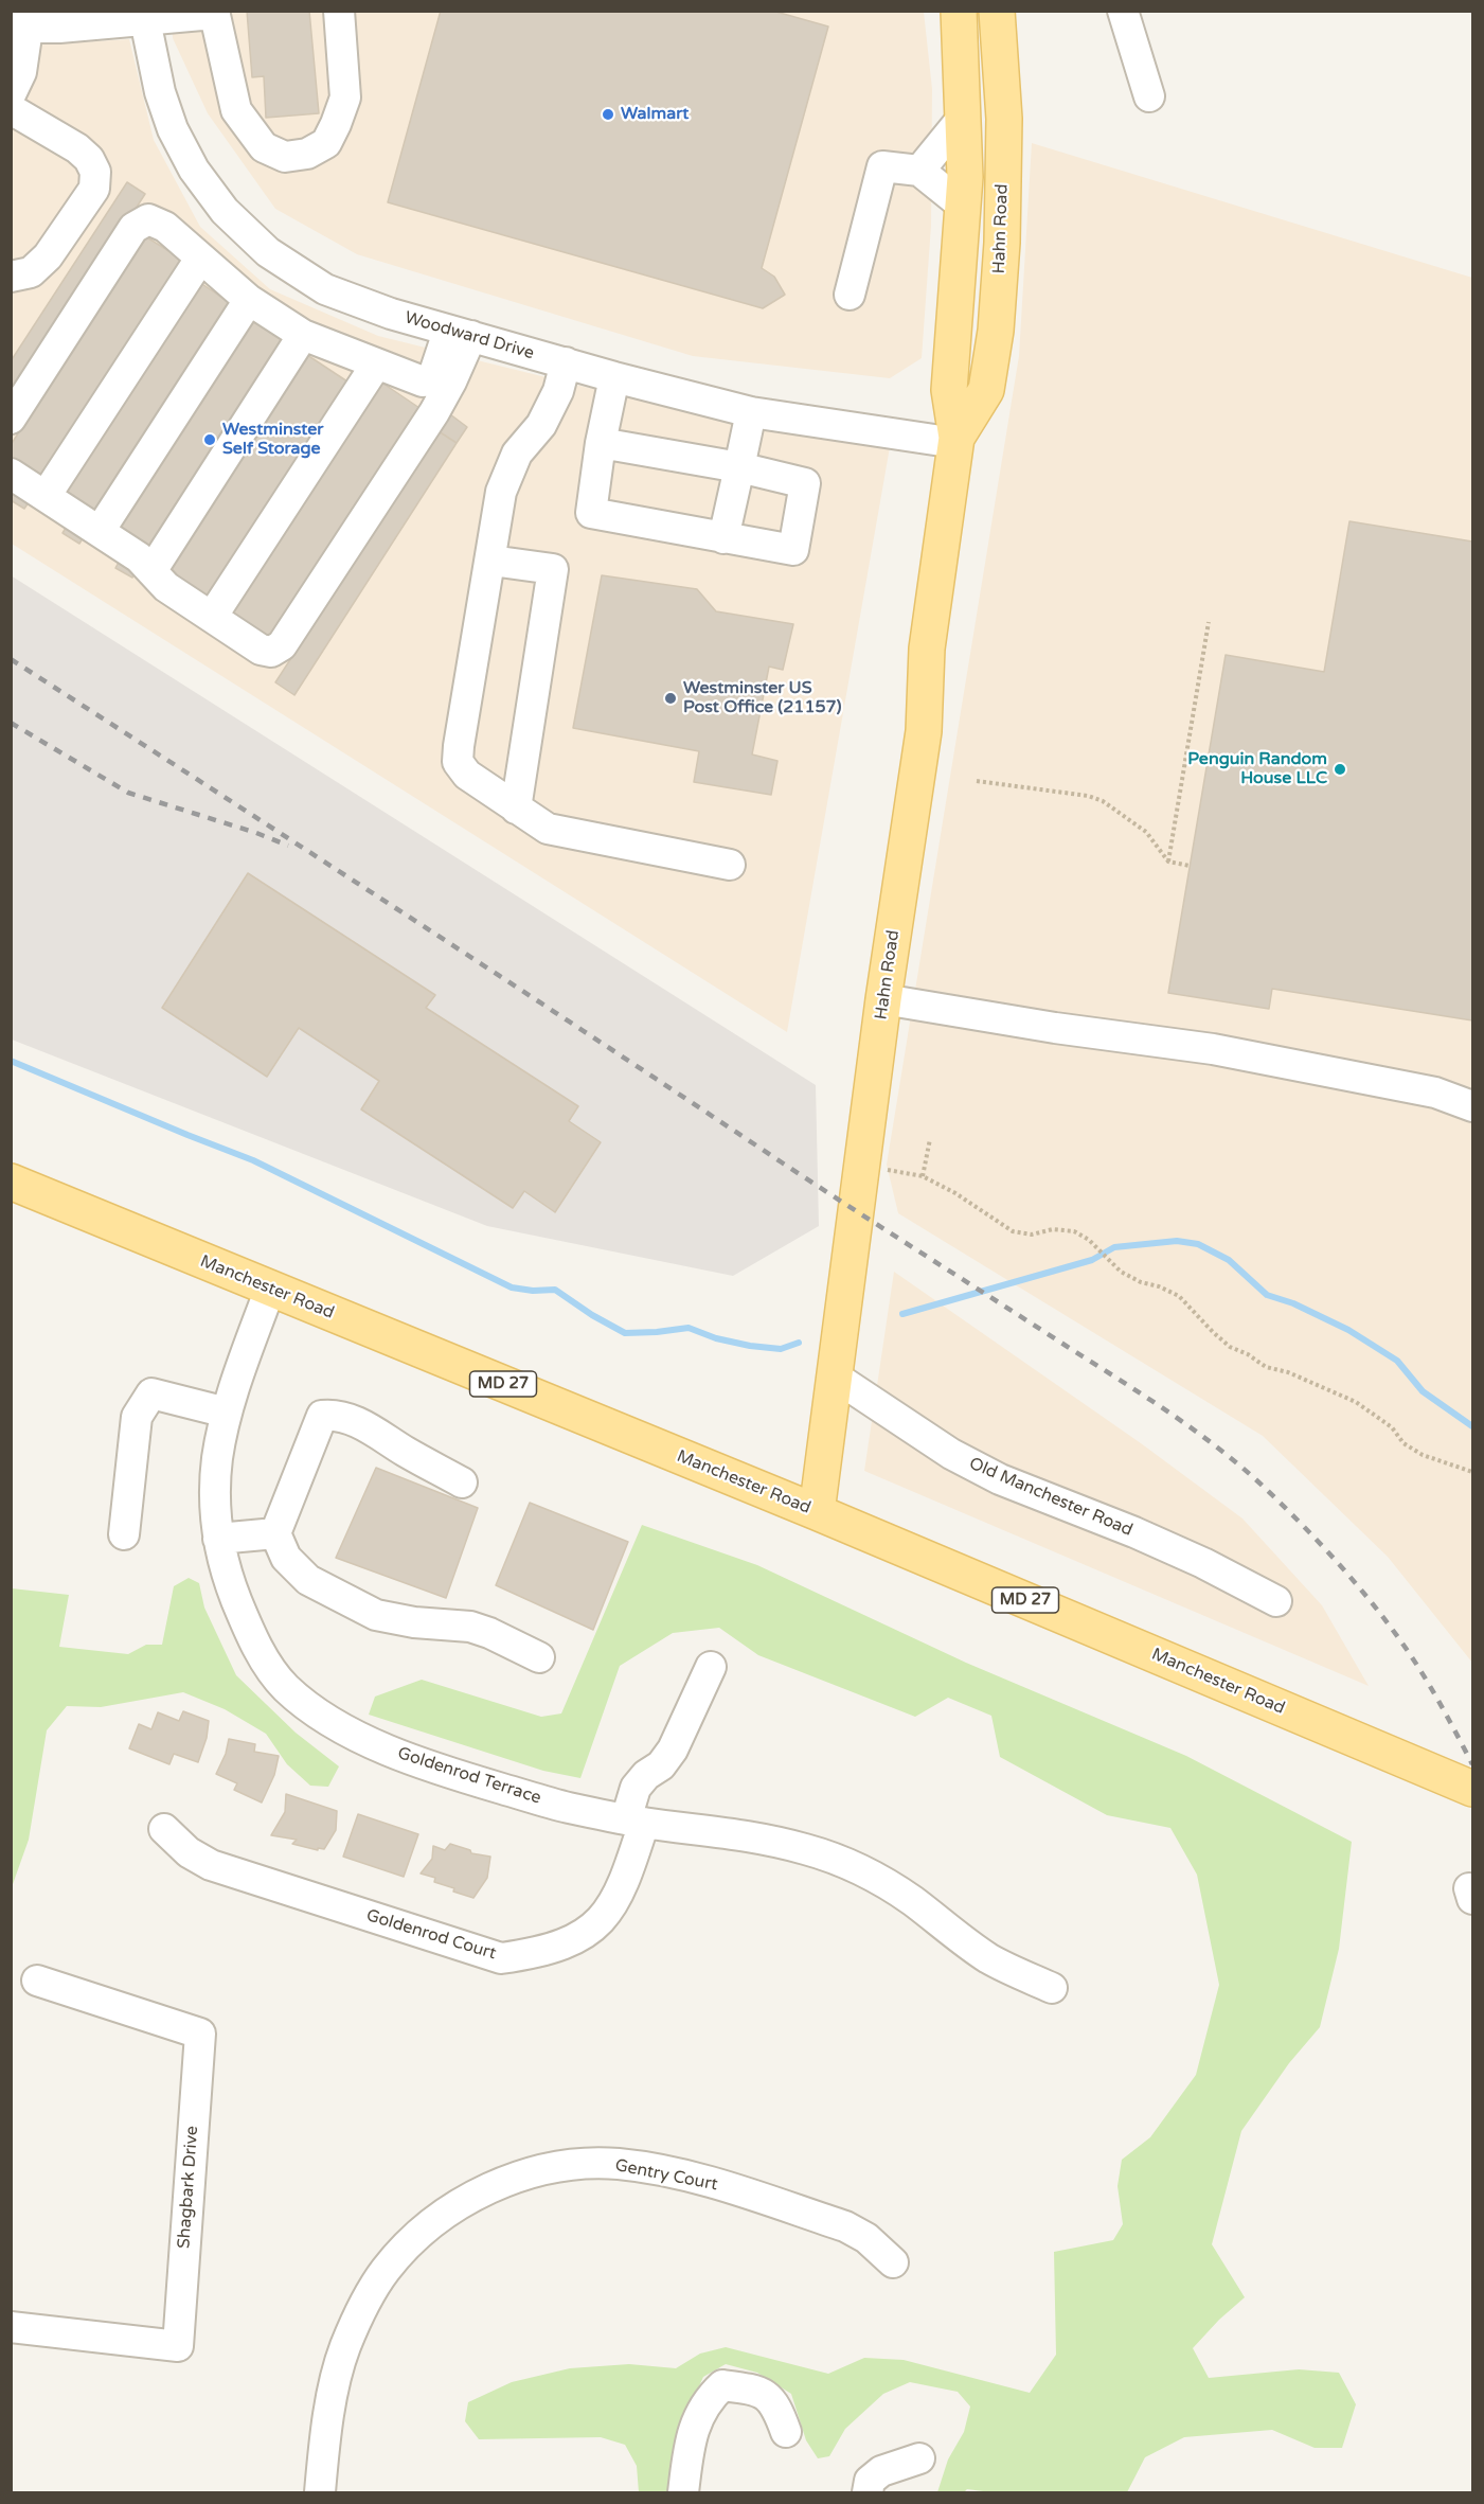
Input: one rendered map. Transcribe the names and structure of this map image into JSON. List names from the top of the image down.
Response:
{
  "streets": {
    "main road": ["Hahn Road", "Manchester Road", "MD 27"],
    "street": [
      "Woodward Drive",
      "Old Manchester Road",
      "Goldenrod Terrace",
      "Goldenrod Court",
      "Gentry Court",
      "Shagbark Drive"
    ]
  },
  "crossings": [
    ["Hahn Road", "Woodward Drive"],
    ["Hahn Road", "Manchester Road"],
    ["Hahn Road", "Old Manchester Road"],
    ["Manchester Road", "Goldenrod Terrace"],
    ["Goldenrod Terrace", "Goldenrod Court"]
  ],
  "places": [
    "Walmart",
    "Westminster Self Storage",
    "Westminster US Post Office (21157)",
    "Penguin Random House LLC"
  ]
}
